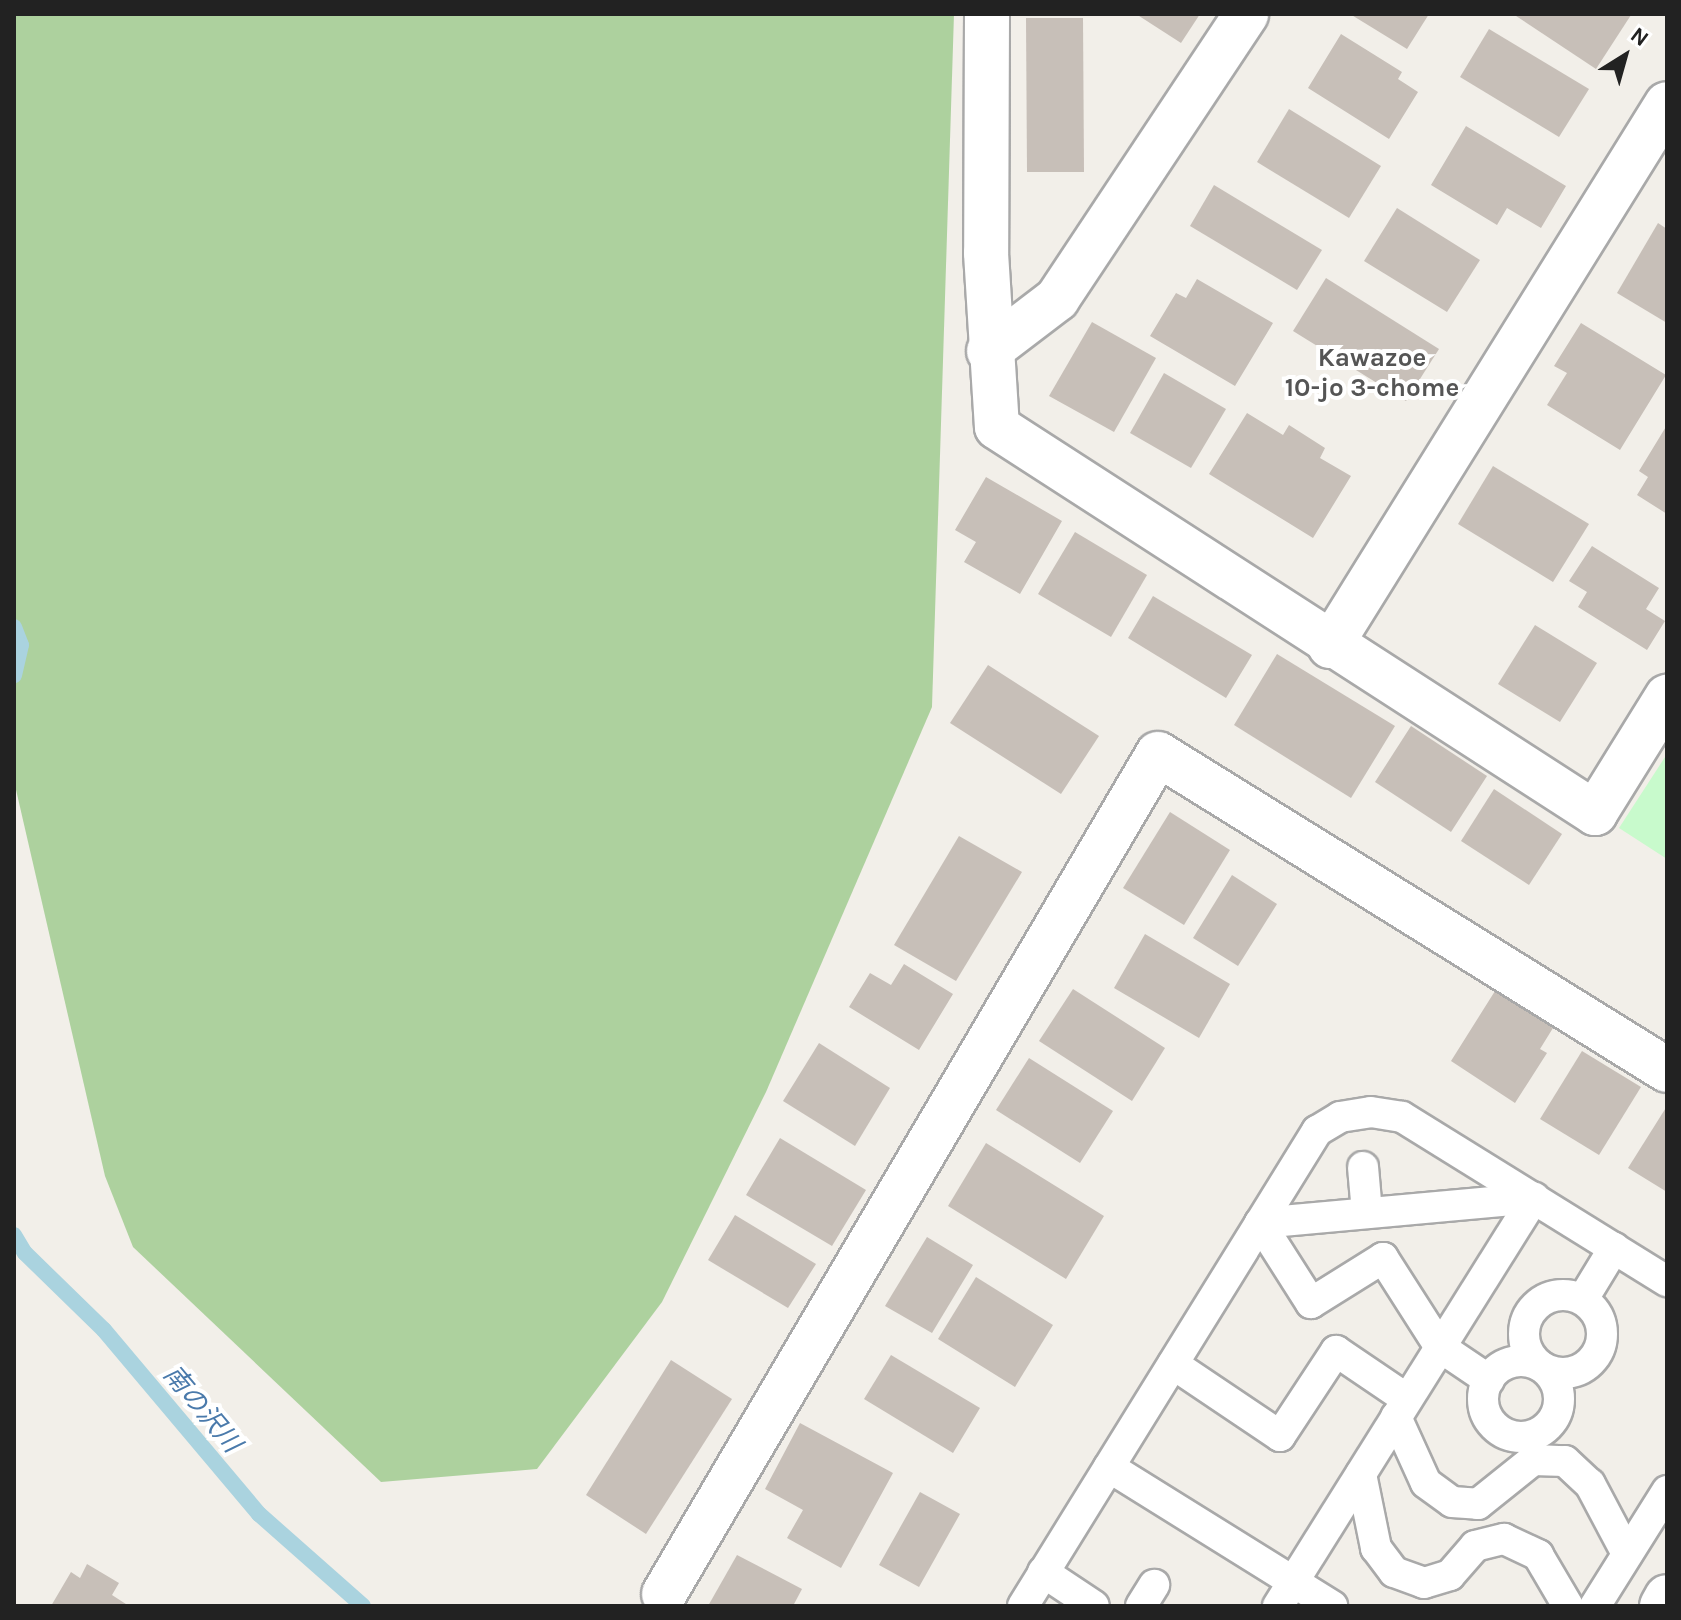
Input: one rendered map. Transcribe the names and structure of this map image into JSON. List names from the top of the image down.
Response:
{
  "districts": ["Kawazoe 10-jo 3-chome"],
  "water": ["南の沢川"],
  "north": "top right"
}
